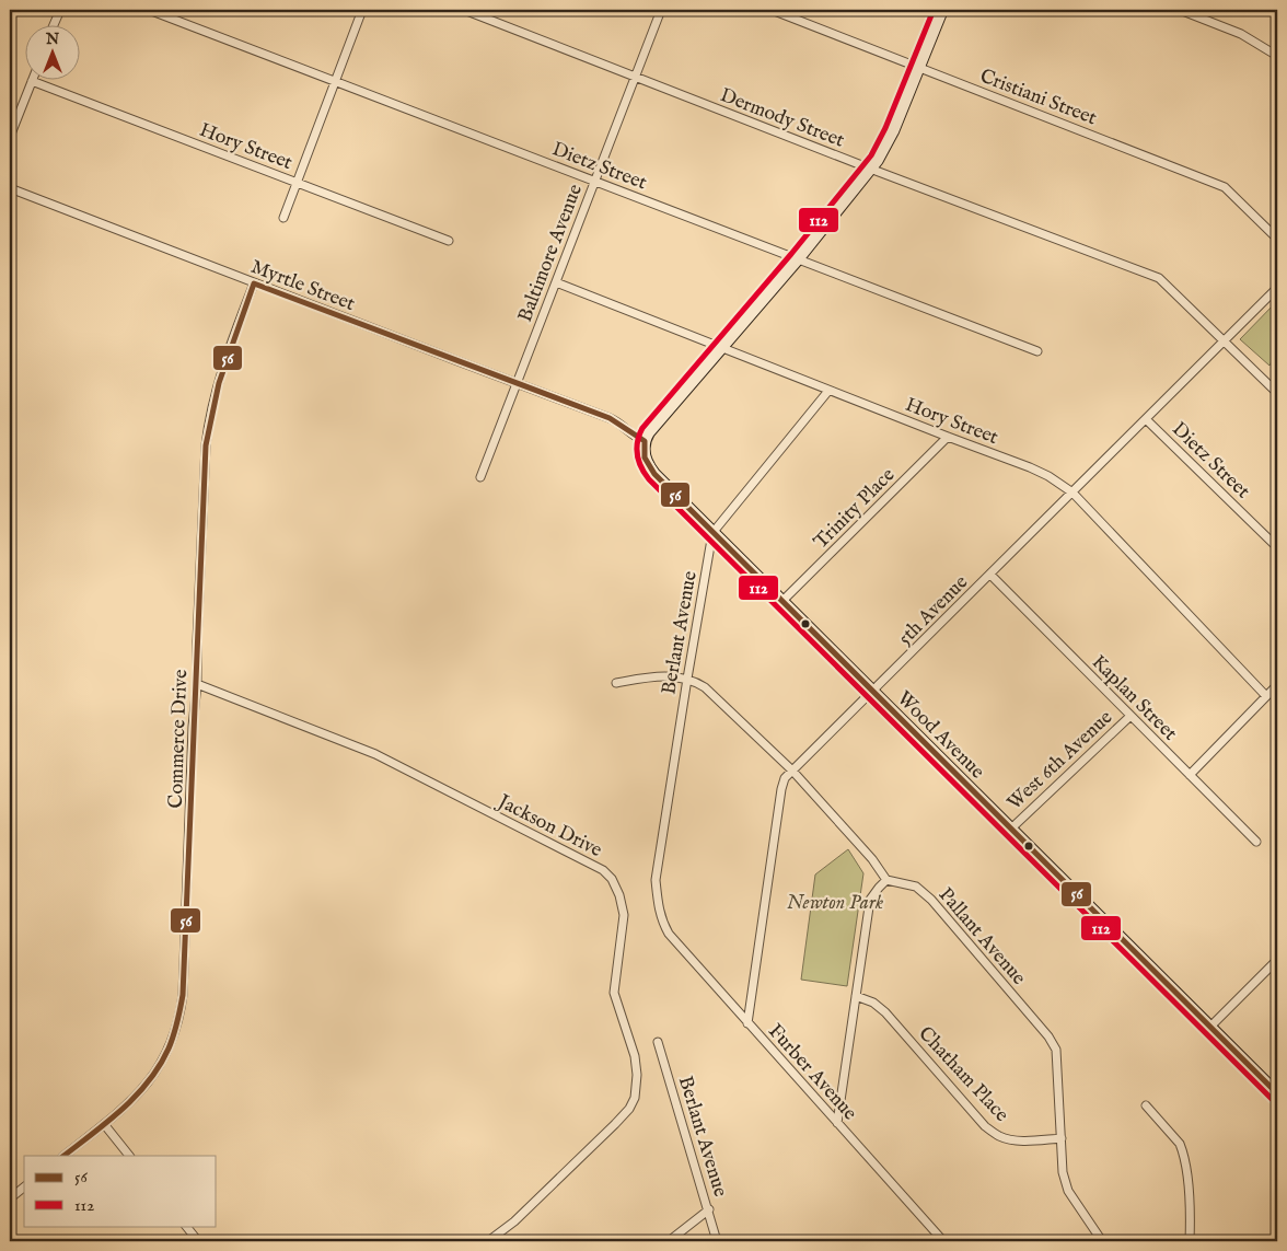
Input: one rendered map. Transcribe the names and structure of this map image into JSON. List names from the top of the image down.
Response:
{
  "streets": {
    "main road": ["Wood Avenue"],
    "street": [
      "Cristiani Street",
      "Dermody Street",
      "Hory Street",
      "Dietz Street",
      "Baltimore Avenue",
      "Myrtle Street",
      "Trinity Place",
      "5th Avenue",
      "Berlant Avenue",
      "Kaplan Street",
      "Commerce Drive",
      "West 6th Avenue",
      "Jackson Drive",
      "Pallant Avenue",
      "Furber Avenue",
      "Chatham Place"
    ]
  },
  "crossings": [
    ["Dermody Street", "Baltimore Avenue"],
    ["Dermody Street", "5th Avenue"],
    ["Hory Street", "Baltimore Avenue"],
    ["Hory Street", "Trinity Place"],
    ["Hory Street", "5th Avenue"],
    ["Hory Street", "Berlant Avenue"],
    ["Dietz Street", "Baltimore Avenue"],
    ["Dietz Street", "5th Avenue"],
    ["Baltimore Avenue", "Myrtle Street"],
    ["Myrtle Street", "Wood Avenue"],
    ["Myrtle Street", "Commerce Drive"],
    ["Trinity Place", "Wood Avenue"],
    ["5th Avenue", "Kaplan Street"],
    ["5th Avenue", "Wood Avenue"],
    ["5th Avenue", "Furber Avenue"],
    ["Berlant Avenue", "Wood Avenue"],
    ["Berlant Avenue", "Furber Avenue"],
    ["Kaplan Street", "West 6th Avenue"],
    ["Wood Avenue", "West 6th Avenue"],
    ["Commerce Drive", "Jackson Drive"],
    ["Pallant Avenue", "Chatham Place"]
  ],
  "parks": ["Newton Park"],
  "lines": ["transit line 112", "transit line 56"],
  "legend": ["56", "112"],
  "north": "top"
}
